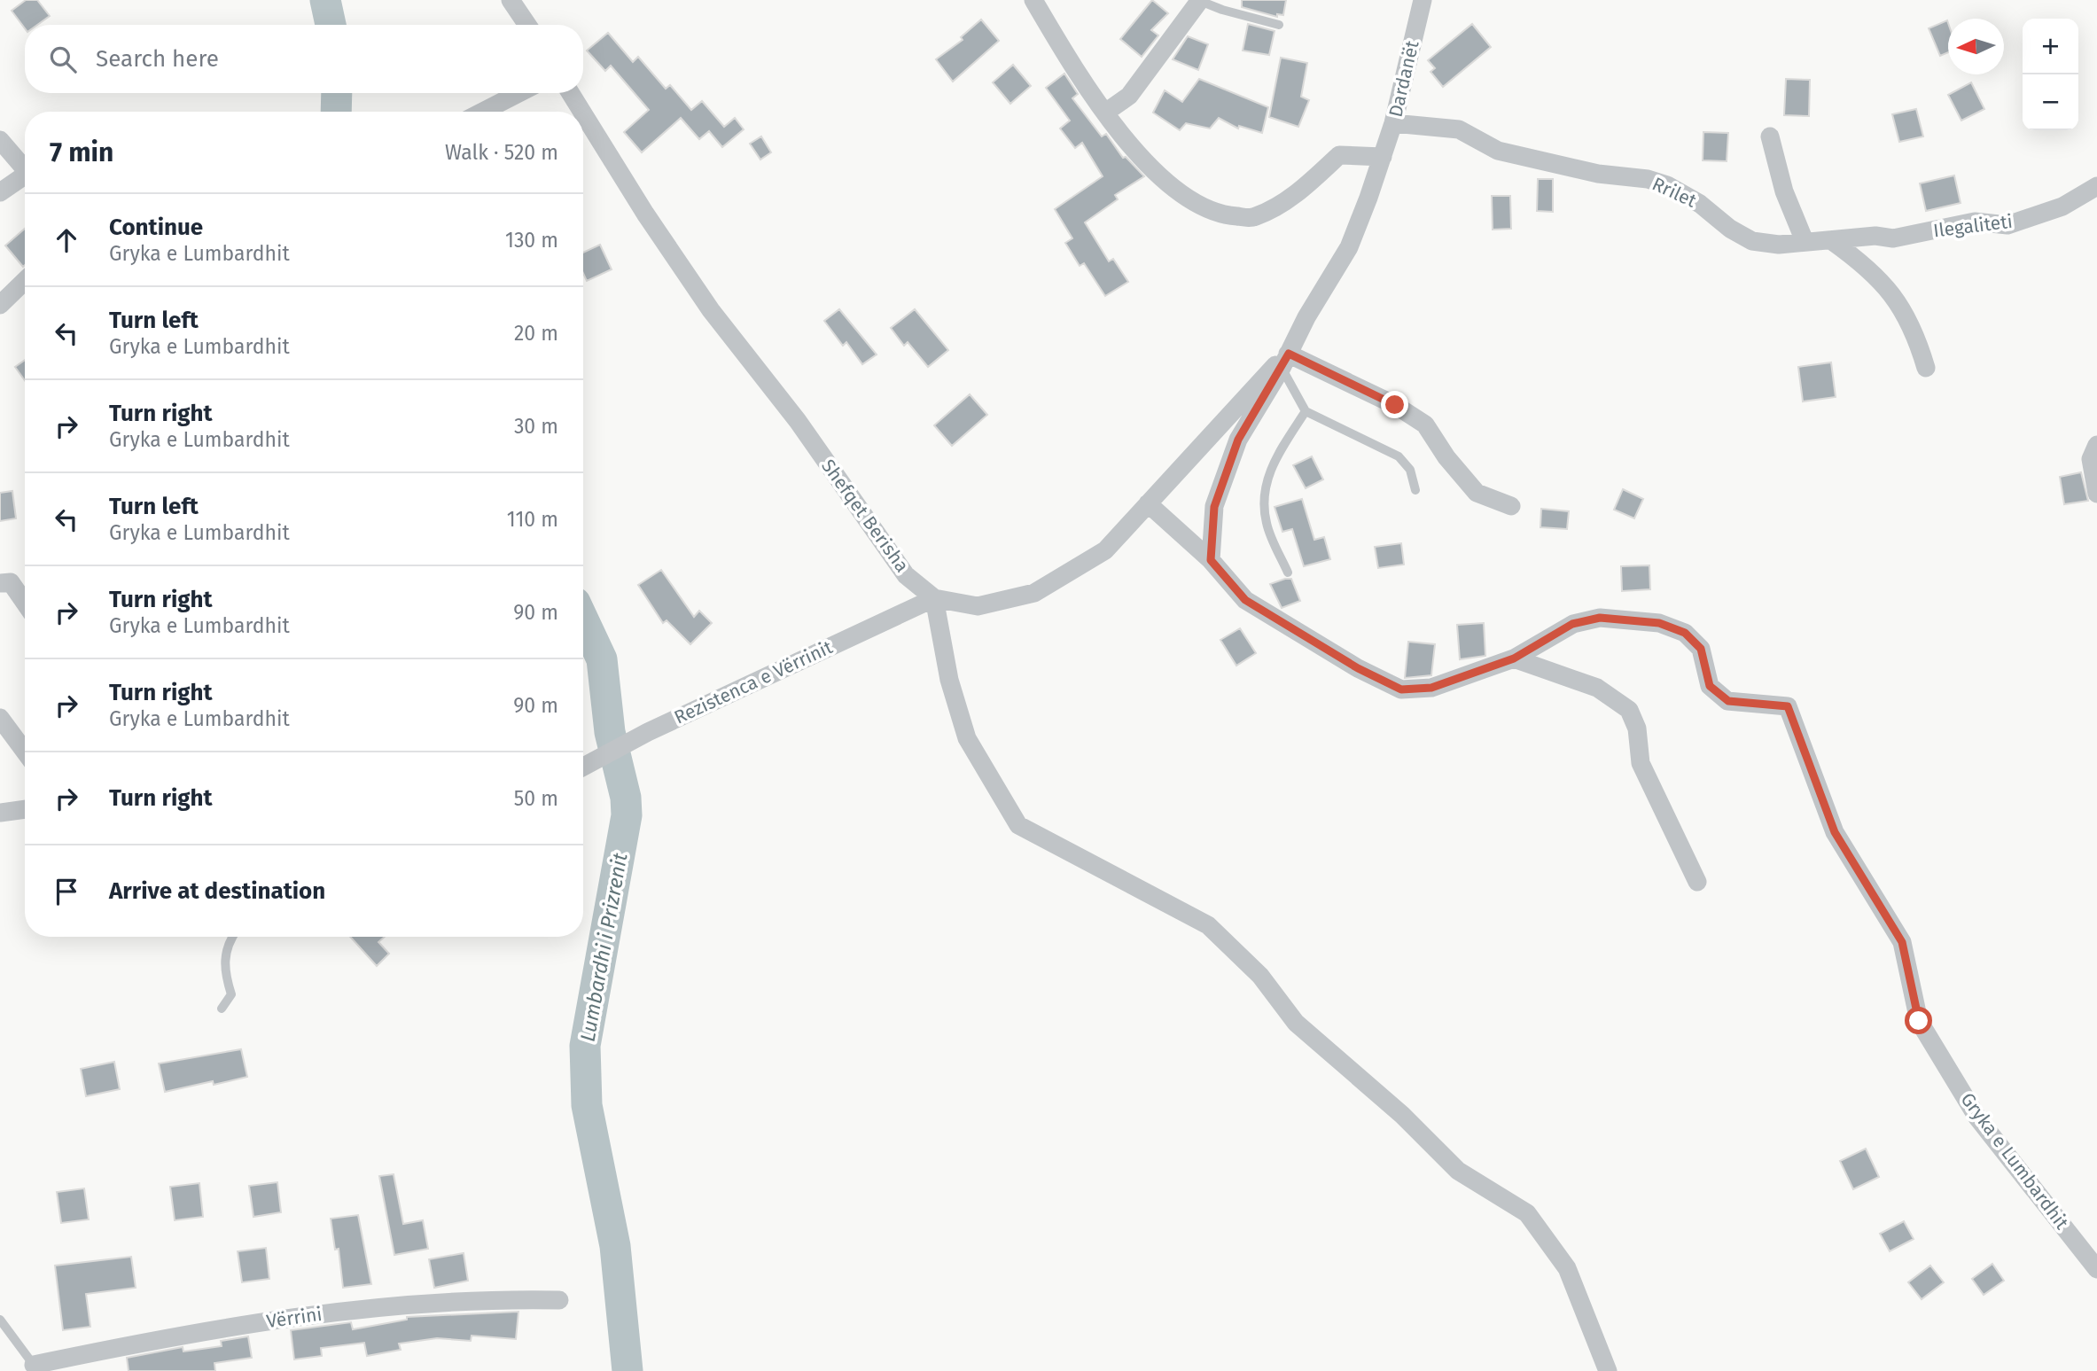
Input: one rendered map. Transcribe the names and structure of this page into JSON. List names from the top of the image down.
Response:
{
  "streets": {
    "street": [
      "Dardanët",
      "Rrilet",
      "Ilegaliteti",
      "Shefqet Berisha",
      "Rezistenca e Vërrinit",
      "Gryka e Lumbardhit",
      "Vërrini"
    ]
  },
  "crossings": [
    ["Dardanët", "Rrilet"],
    ["Rrilet", "Ilegaliteti"],
    ["Shefqet Berisha", "Rezistenca e Vërrinit"],
    ["Shefqet Berisha", "Gryka e Lumbardhit"]
  ],
  "water": ["Lumbardhi i Prizrenit"],
  "north": "left",
  "page": {
    "map_buttons": ["+", "−"],
    "search": "Search here",
    "heading": ["7 min", "Walk · 520 m"],
    "list": [
      ["Continue", "Gryka e Lumbardhit", "130 m"],
      ["Turn left", "Gryka e Lumbardhit", "20 m"],
      ["Turn right", "Gryka e Lumbardhit", "30 m"],
      ["Turn left", "Gryka e Lumbardhit", "110 m"],
      ["Turn right", "Gryka e Lumbardhit", "90 m"],
      ["Turn right", "Gryka e Lumbardhit", "90 m"],
      ["Turn right", "50 m"],
      "Arrive at destination"
    ]
  }
}
